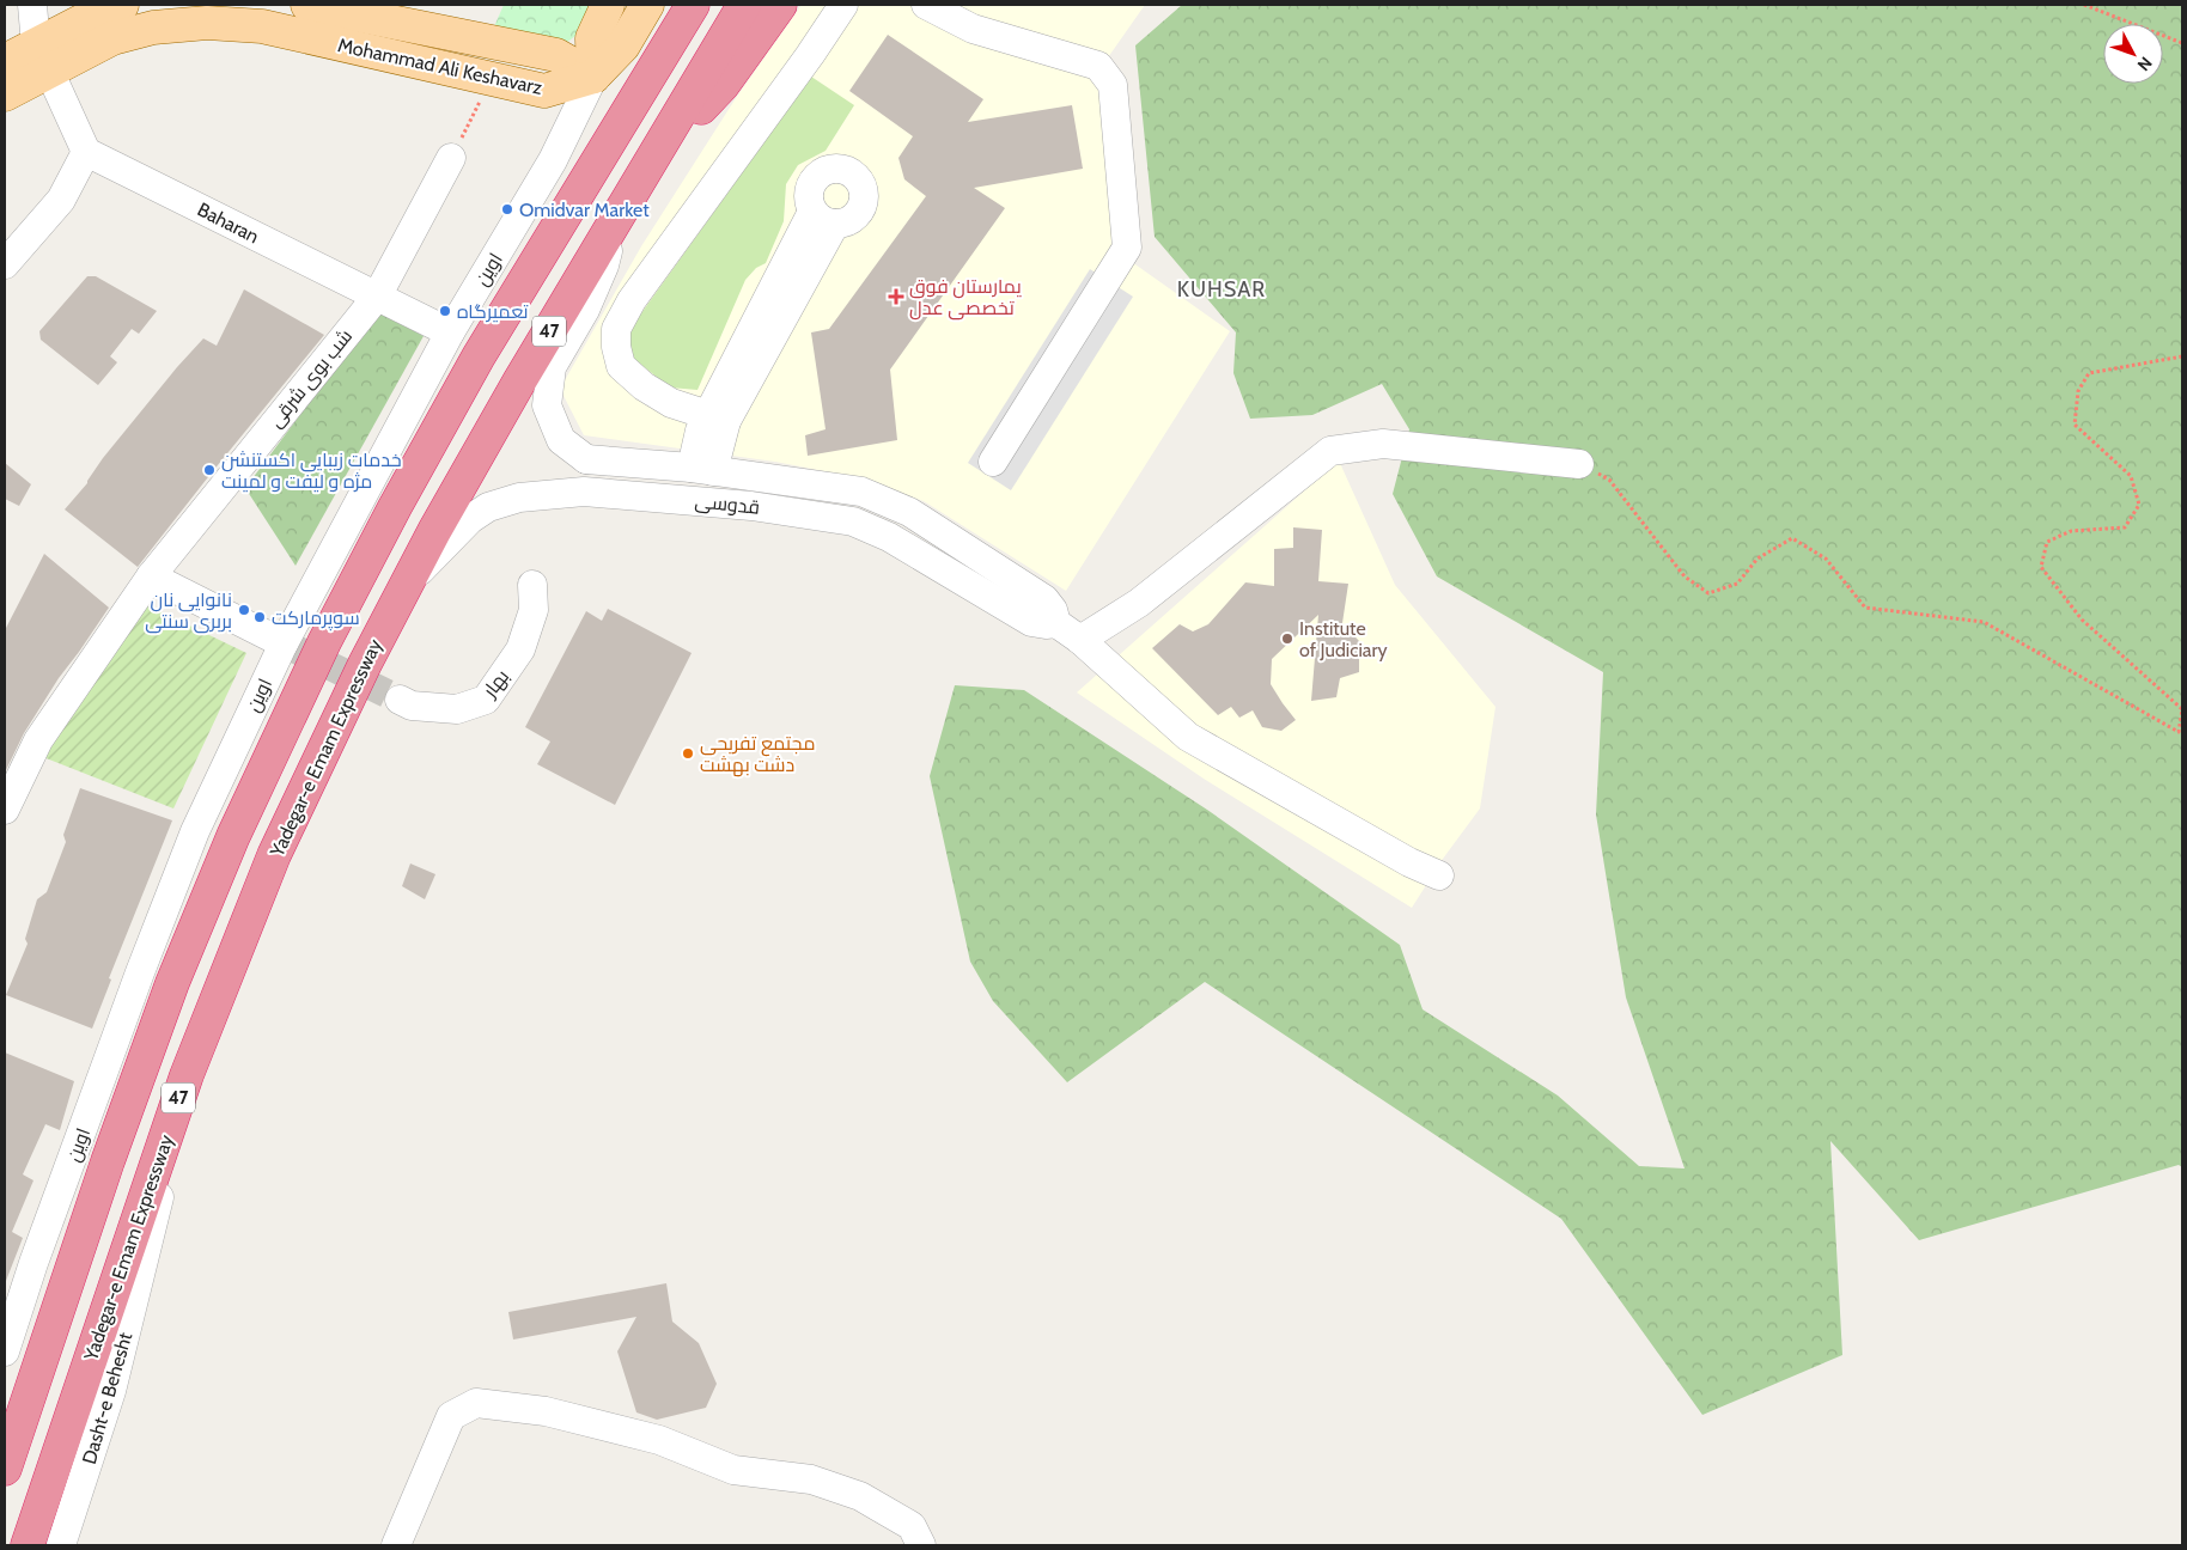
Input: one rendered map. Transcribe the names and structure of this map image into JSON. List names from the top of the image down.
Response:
{
  "streets": {
    "highway": ["47", "Yadegar-e Emam Expressway"],
    "main road": ["Mohammad Ali Keshavarz", "اوین"],
    "street": [
      "Baharan",
      "شب بوی شرقی",
      "قدوسی",
      "بهار",
      "Dasht-e Behesht"
    ]
  },
  "crossings": [
    ["Mohammad Ali Keshavarz", "اوین"],
    ["Baharan", "اوین"],
    ["Baharan", "شب بوی شرقی"],
    ["قدوسی", "Yadegar-e Emam Expressway"],
    ["Yadegar-e Emam Expressway", "Dasht-e Behesht"]
  ],
  "districts": ["KUHSAR"],
  "places": {
    "other": [
      "Omidvar Market",
      "تعمیرگاه",
      "خدمات زیبایی اکستنشن مژه و لیفت و لمینت",
      "نانوایی نان بربری سنتی",
      "سوپرمارکت",
      "Institute of Judiciary",
      "مجتمع تفریحی دشت بهشت"
    ],
    "health": ["یمارستان فوق تخصصی عدل"]
  },
  "north": "bottom right"
}
